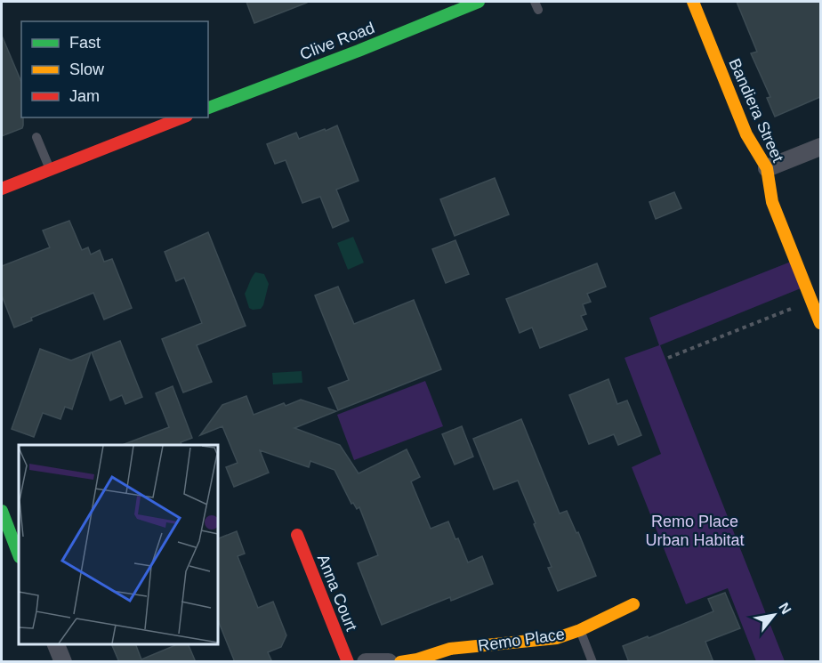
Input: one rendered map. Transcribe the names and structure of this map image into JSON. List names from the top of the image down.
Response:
{
  "streets": {
    "street": [
      "Clive Road",
      "Bandiera Street",
      "Anna Court",
      "Remo Place"
    ]
  },
  "parks": ["Remo Place Urban Habitat"],
  "legend": ["Fast", "Slow", "Jam"],
  "north": "top right"
}
